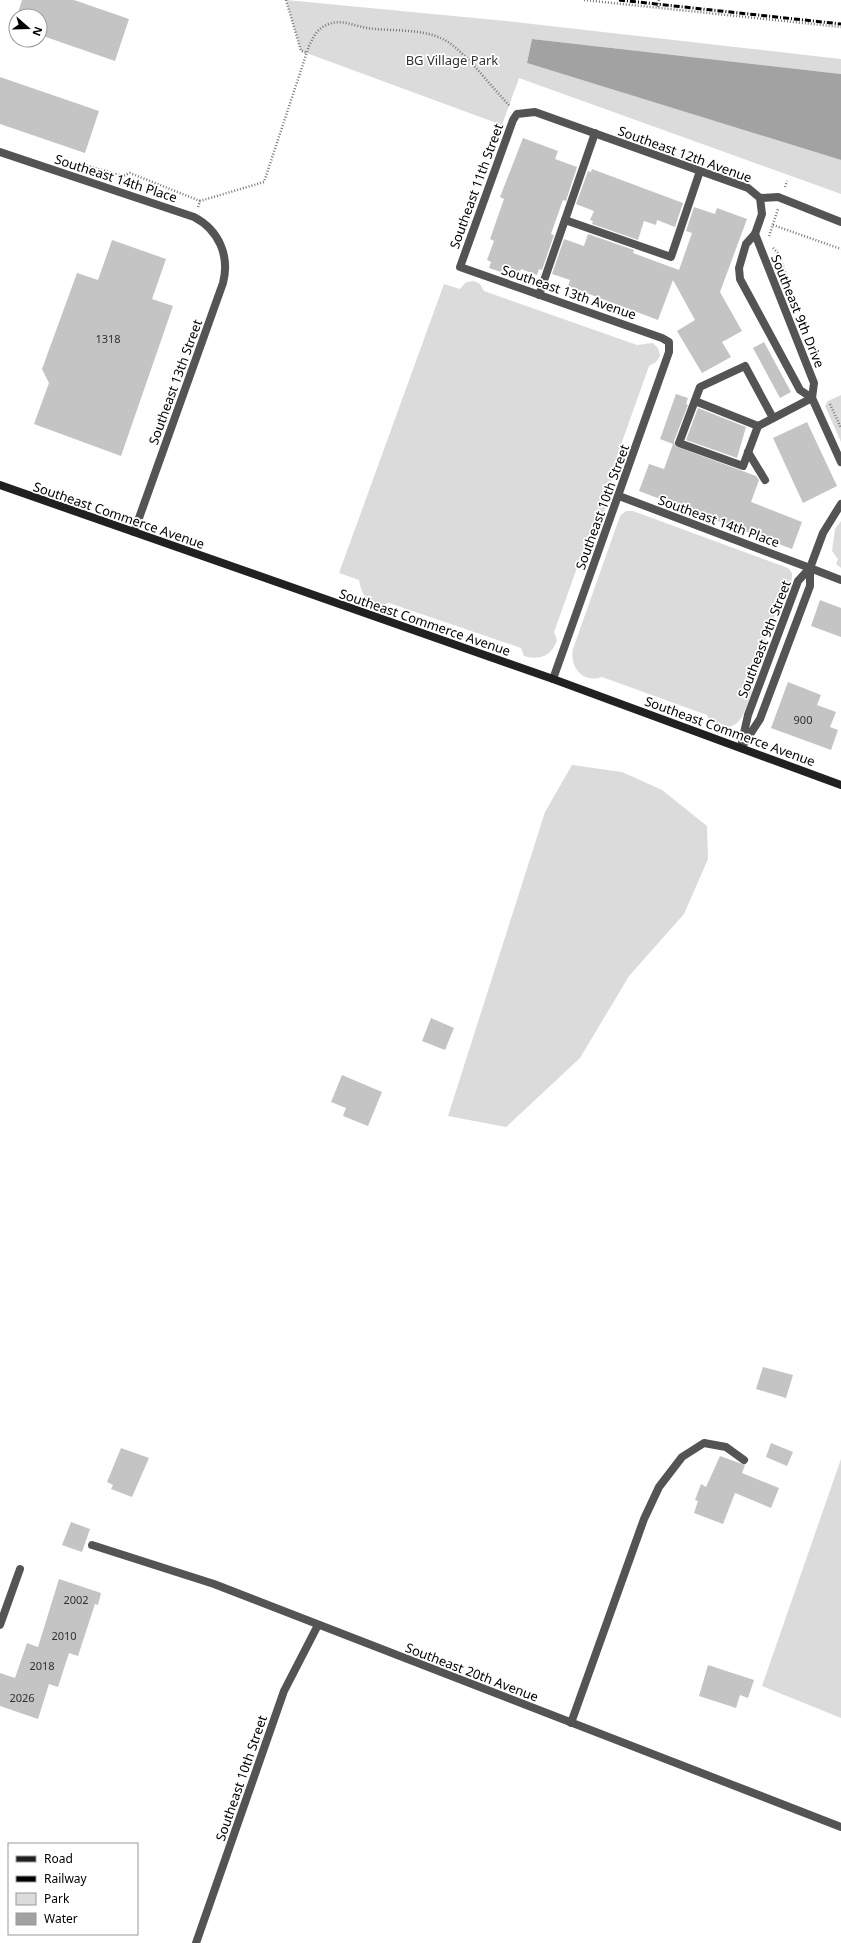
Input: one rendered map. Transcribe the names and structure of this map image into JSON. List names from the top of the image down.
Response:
{
  "streets": {
    "street": [
      "Southeast 12th Avenue",
      "Southeast 14th Place",
      "Southeast 11th Street",
      "Southeast 13th Avenue",
      "Southeast 9th Drive",
      "Southeast 13th Street",
      "Southeast 10th Street",
      "Southeast Commerce Avenue",
      "Southeast 9th Street",
      "Southeast 20th Avenue"
    ]
  },
  "crossings": [
    ["Southeast 12th Avenue", "Southeast 11th Street"],
    ["Southeast 12th Avenue", "Southeast 9th Drive"],
    ["Southeast 14th Place", "Southeast 13th Street"],
    ["Southeast 14th Place", "Southeast 10th Street"],
    ["Southeast 14th Place", "Southeast 9th Street"],
    ["Southeast 11th Street", "Southeast 13th Avenue"],
    ["Southeast 13th Avenue", "Southeast 10th Street"],
    ["Southeast 13th Street", "Southeast Commerce Avenue"],
    ["Southeast 10th Street", "Southeast Commerce Avenue"],
    ["Southeast 10th Street", "Southeast 20th Avenue"],
    ["Southeast Commerce Avenue", "Southeast 9th Street"]
  ],
  "parks": ["BG Village Park"],
  "house_numbers": [
    "1318",
    "900",
    "2002",
    "2010",
    "2018",
    "2026"
  ],
  "legend": [
    "Road",
    "Railway",
    "Park",
    "Water"
  ],
  "north": "right"
}
